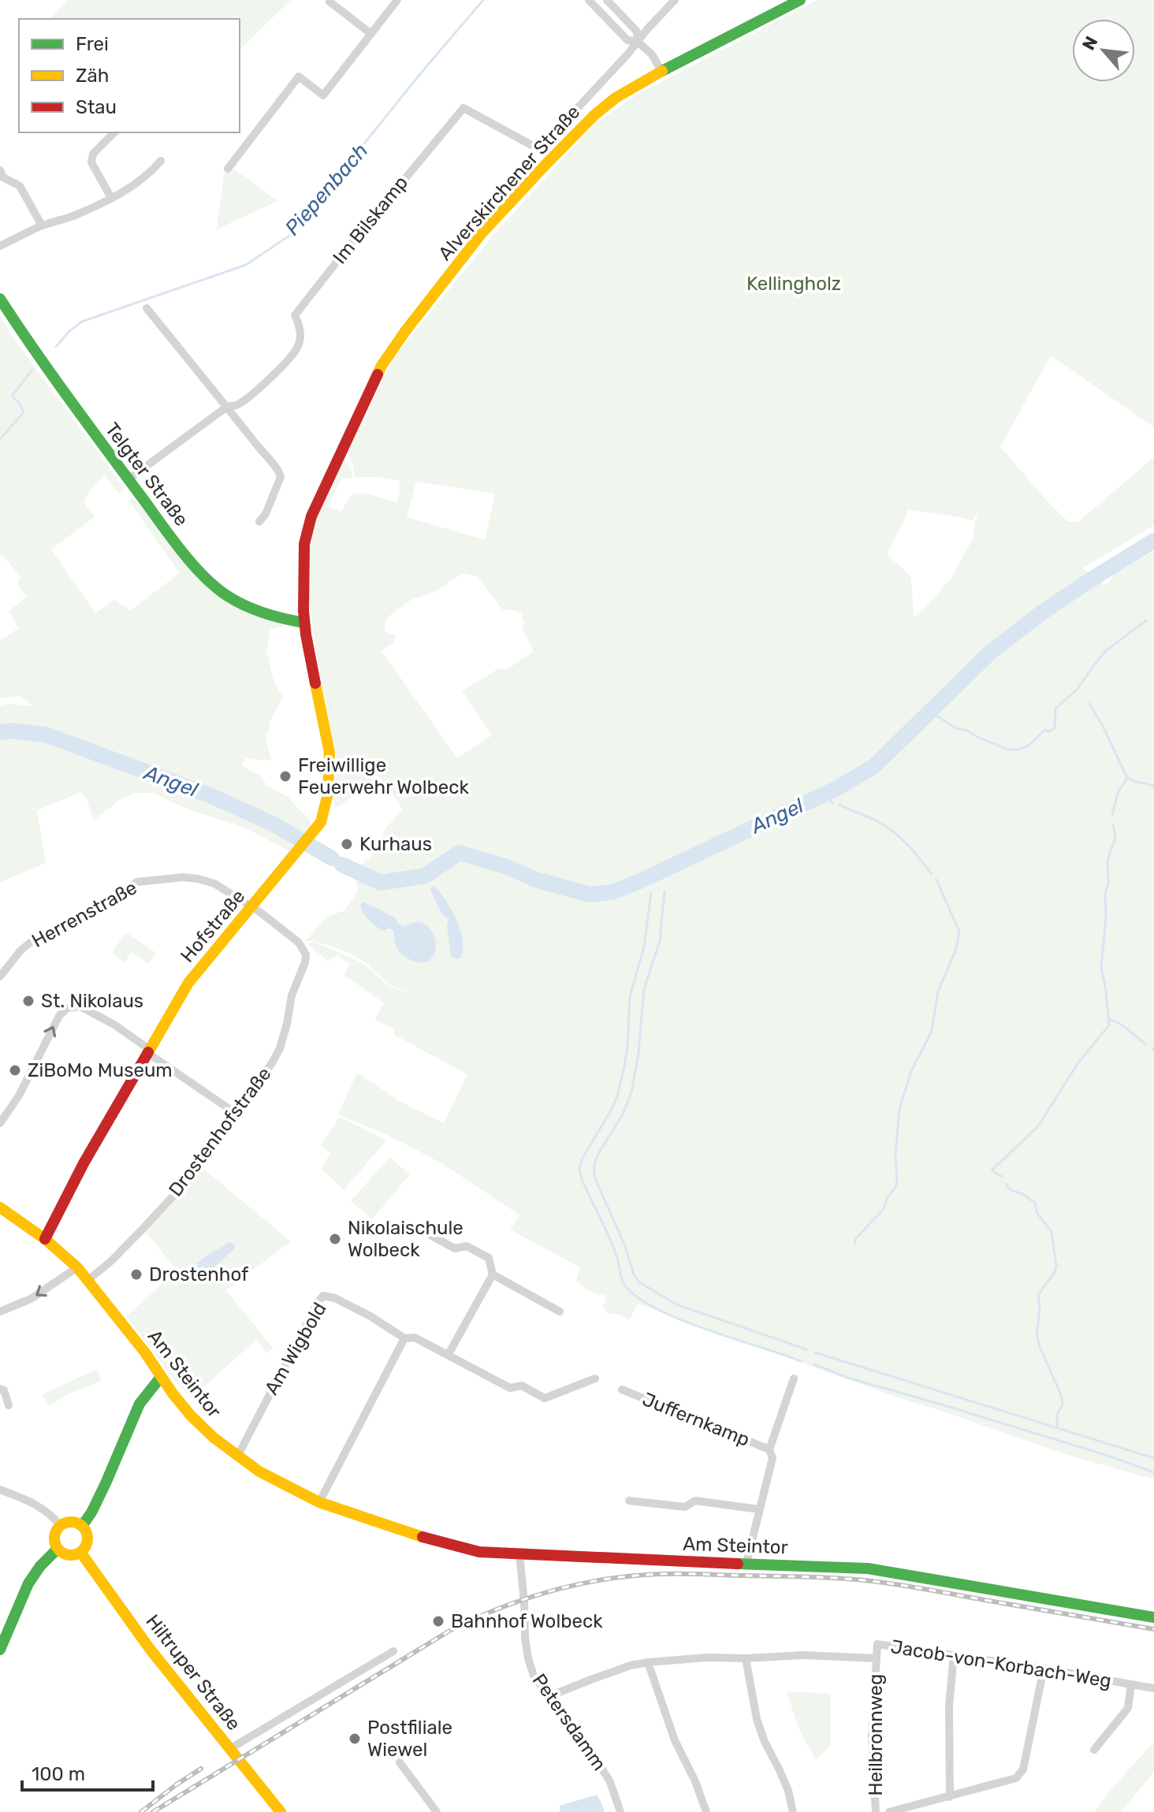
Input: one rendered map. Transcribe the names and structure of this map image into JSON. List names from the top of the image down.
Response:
{
  "streets": {
    "street": [
      "Alverskirchener Straße",
      "Im Bilskamp",
      "Telgter Straße",
      "Herrenstraße",
      "Hofstraße",
      "Drostenhofstraße",
      "Am Wigbold",
      "Am Steintor",
      "Juffernkamp",
      "Jacob-von-Korbach-Weg",
      "Hiltruper Straße",
      "Petersdamm",
      "Heilbronnweg"
    ]
  },
  "crossings": [
    ["Alverskirchener Straße", "Telgter Straße"],
    ["Alverskirchener Straße", "Hofstraße"],
    ["Im Bilskamp", "Telgter Straße"],
    ["Telgter Straße", "Hofstraße"],
    ["Herrenstraße", "Hofstraße"],
    ["Herrenstraße", "Drostenhofstraße"],
    ["Hofstraße", "Drostenhofstraße"],
    ["Hofstraße", "Am Steintor"],
    ["Drostenhofstraße", "Am Steintor"],
    ["Am Wigbold", "Am Steintor"],
    ["Am Steintor", "Juffernkamp"],
    ["Am Steintor", "Petersdamm"],
    ["Jacob-von-Korbach-Weg", "Petersdamm"],
    ["Jacob-von-Korbach-Weg", "Heilbronnweg"]
  ],
  "water": ["Piepenbach", "Angel"],
  "parks": ["Kellingholz"],
  "places": [
    "Freiwillige Feuerwehr Wolbeck",
    "Kurhaus",
    "St. Nikolaus",
    "ZiBoMo Museum",
    "Nikolaischule Wolbeck",
    "Drostenhof",
    "Bahnhof Wolbeck",
    "Postfiliale Wiewel"
  ],
  "legend": ["Frei", "Zäh", "Stau"],
  "scale_bar": "100 m",
  "north": "top left"
}
